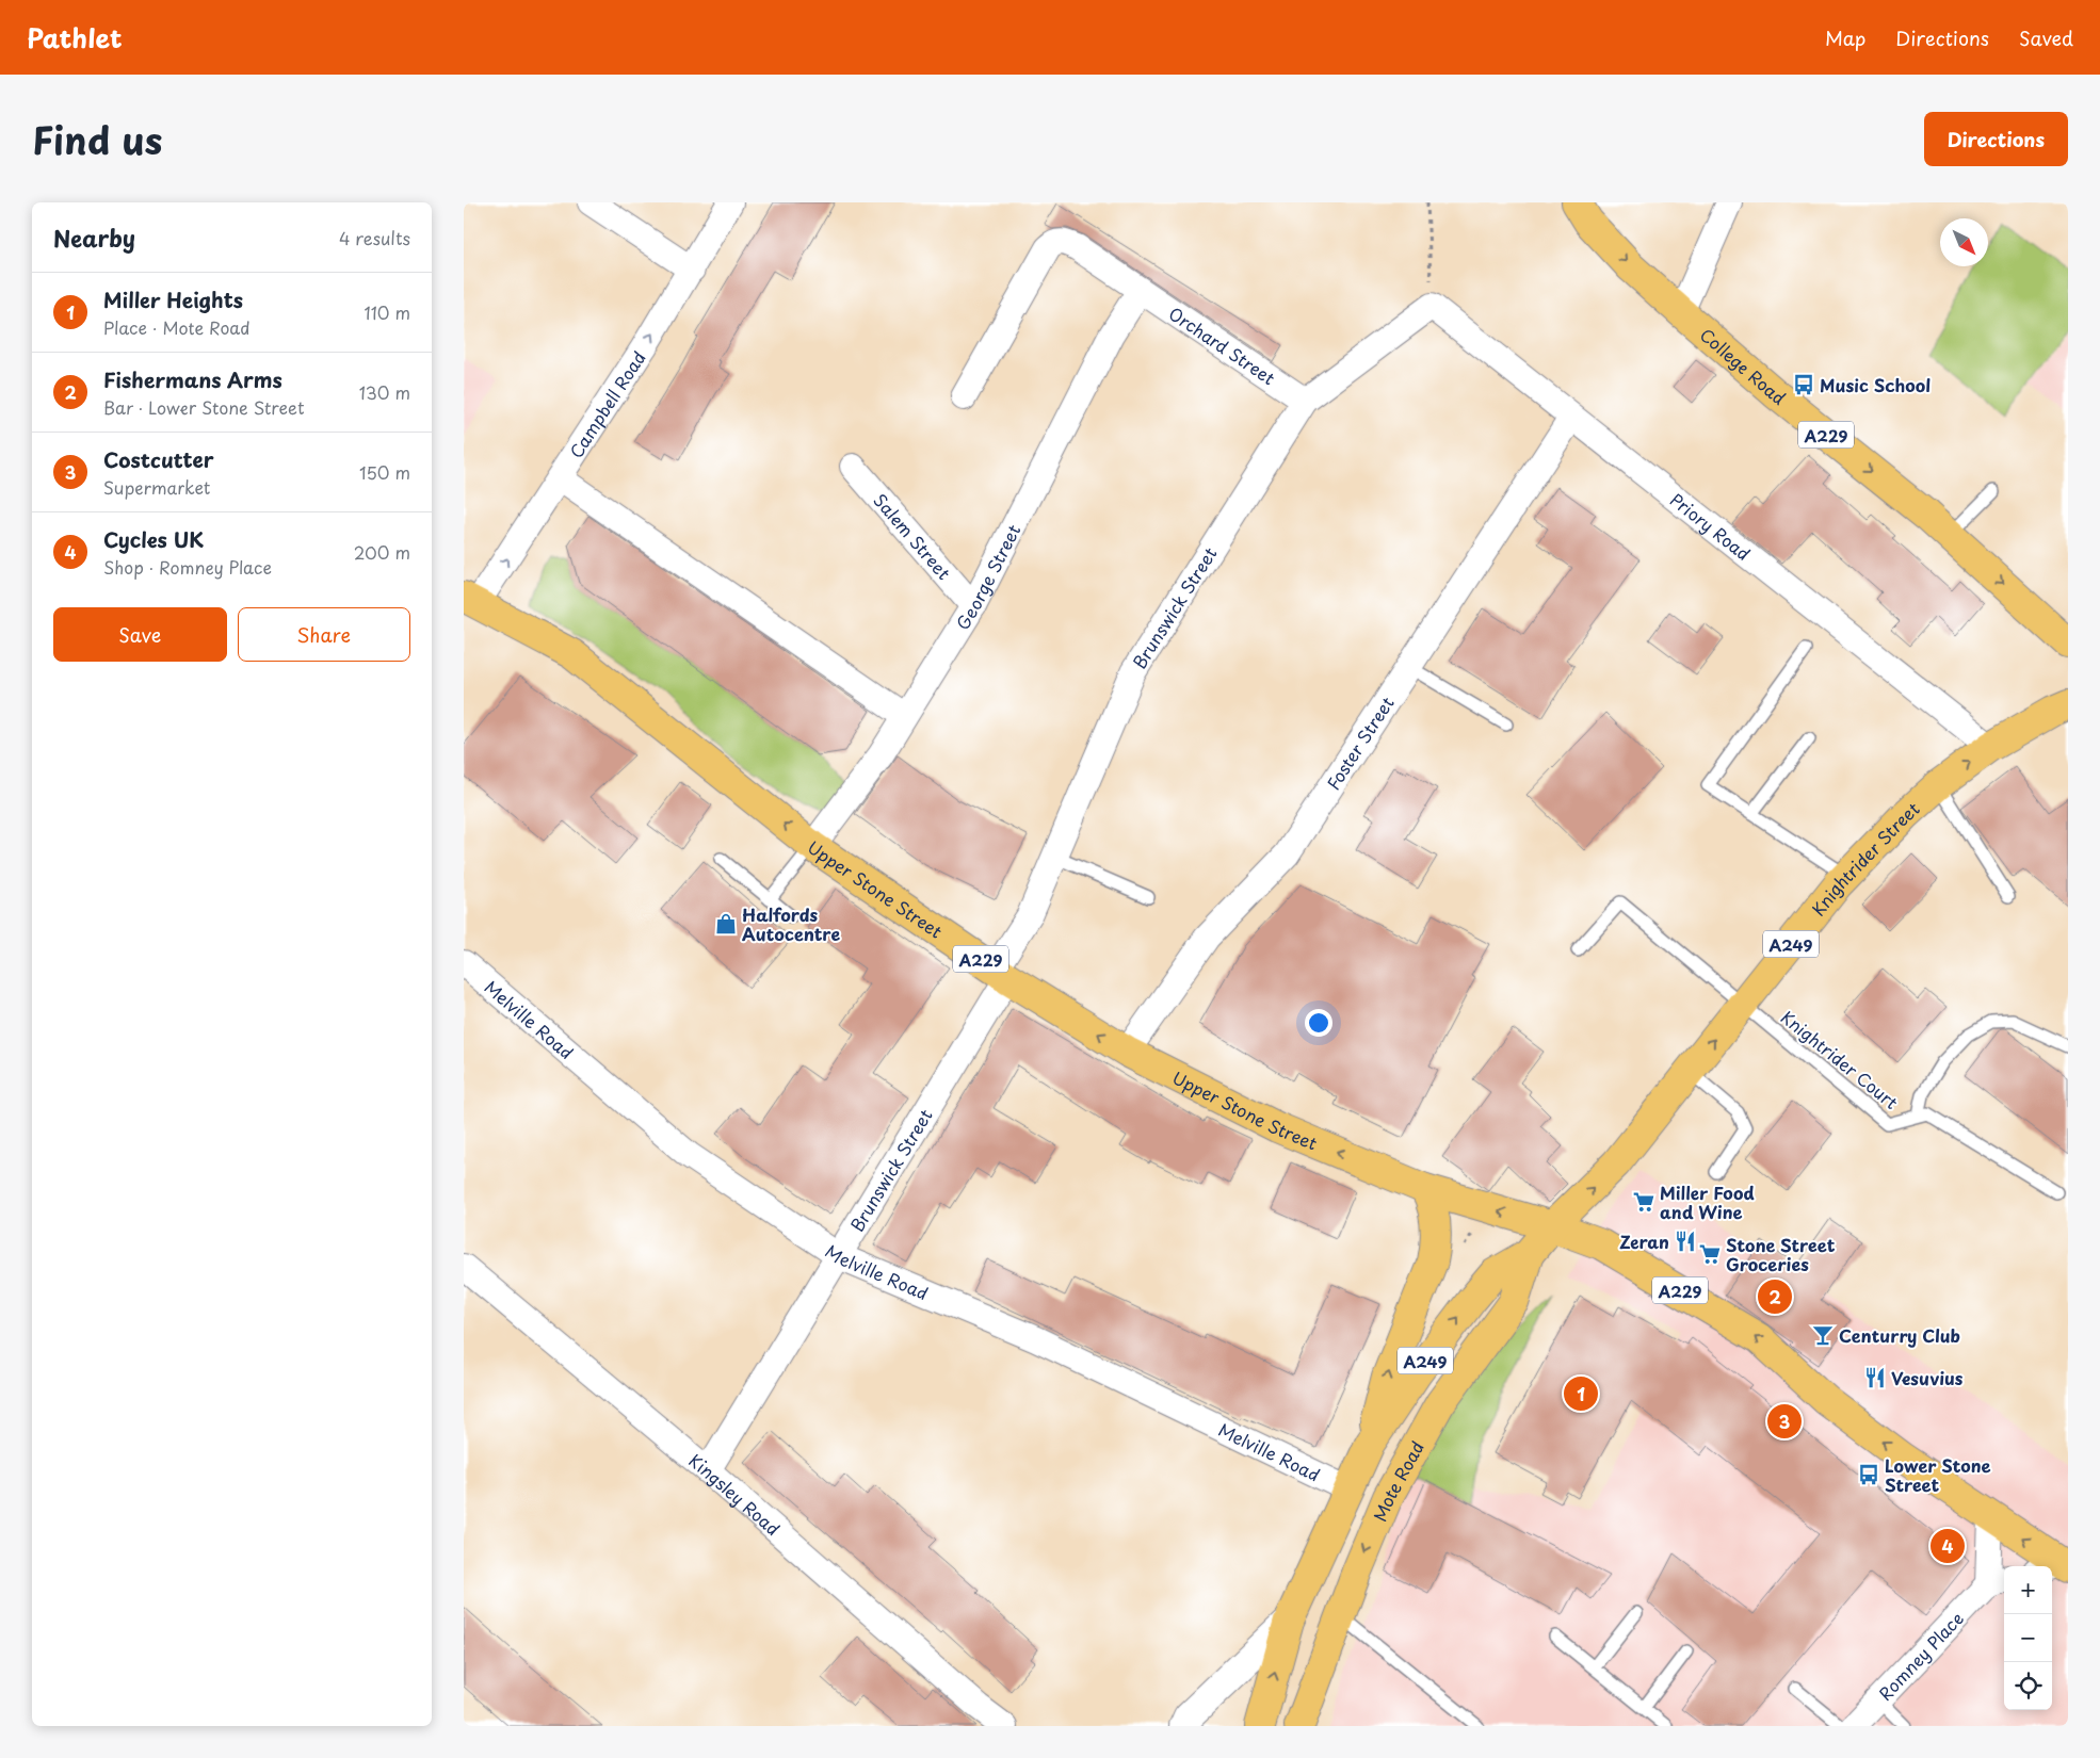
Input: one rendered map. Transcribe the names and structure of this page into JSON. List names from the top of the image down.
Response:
{
  "streets": {
    "highway": [
      "College Road",
      "A229",
      "Knightrider Street",
      "Upper Stone Street",
      "A249",
      "Mote Road"
    ],
    "street": [
      "Orchard Street",
      "Campbell Road",
      "Priory Road",
      "Salem Street",
      "George Street",
      "Brunswick Street",
      "Foster Street",
      "Melville Road",
      "Kingsley Road",
      "Romney Place"
    ],
    "lane": ["Knightrider Court"]
  },
  "crossings": [
    ["Orchard Street", "George Street"],
    ["Orchard Street", "Brunswick Street"],
    ["Campbell Road", "Upper Stone Street"],
    ["A229", "Knightrider Street"],
    ["A229", "Upper Stone Street"],
    ["A229", "Mote Road"],
    ["A229", "Romney Place"],
    ["Priory Road", "Brunswick Street"],
    ["Priory Road", "Foster Street"],
    ["Priory Road", "Knightrider Street"],
    ["Salem Street", "George Street"],
    ["George Street", "Upper Stone Street"],
    ["Brunswick Street", "Upper Stone Street"],
    ["Brunswick Street", "Melville Road"],
    ["Brunswick Street", "Kingsley Road"],
    ["Foster Street", "Upper Stone Street"],
    ["Knightrider Street", "Upper Stone Street"],
    ["Knightrider Street", "Knightrider Court"],
    ["Knightrider Street", "Mote Road"],
    ["Upper Stone Street", "A249"],
    ["Upper Stone Street", "Mote Road"],
    ["A249", "Mote Road"],
    ["Melville Road", "Mote Road"]
  ],
  "one_way": [
    "College Road",
    "Campbell Road",
    "Knightrider Street",
    "Upper Stone Street"
  ],
  "places": {
    "bus stop": ["Music School", "Lower Stone Street"],
    "shop": ["Halfords Autocentre"],
    "supermarket": ["Miller Food and Wine", "Stone Street Groceries"],
    "restaurant": ["Zeran", "Vesuvius"],
    "bar": ["Centurry Club"]
  },
  "north": "bottom right",
  "page": {
    "header": "Pathlet",
    "nav": ["Map", "Directions", "Saved"],
    "title": "Find us",
    "buttons": [
      "Directions",
      ["Save", "Share"]
    ],
    "heading": ["Nearby", "4 results"],
    "list": [
      {
        "mark": "1",
        "name": "Miller Heights",
        "note": "Place · Mote Road",
        "value": "110 m"
      },
      {
        "mark": "2",
        "name": "Fishermans Arms",
        "note": "Bar · Lower Stone Street",
        "value": "130 m"
      },
      {
        "mark": "3",
        "name": "Costcutter",
        "note": "Supermarket",
        "value": "150 m"
      },
      {
        "mark": "4",
        "name": "Cycles UK",
        "note": "Shop · Romney Place",
        "value": "200 m"
      }
    ],
    "pins": [
      "2",
      "1",
      "3",
      "4"
    ],
    "map_buttons": ["+", "−"]
  }
}
